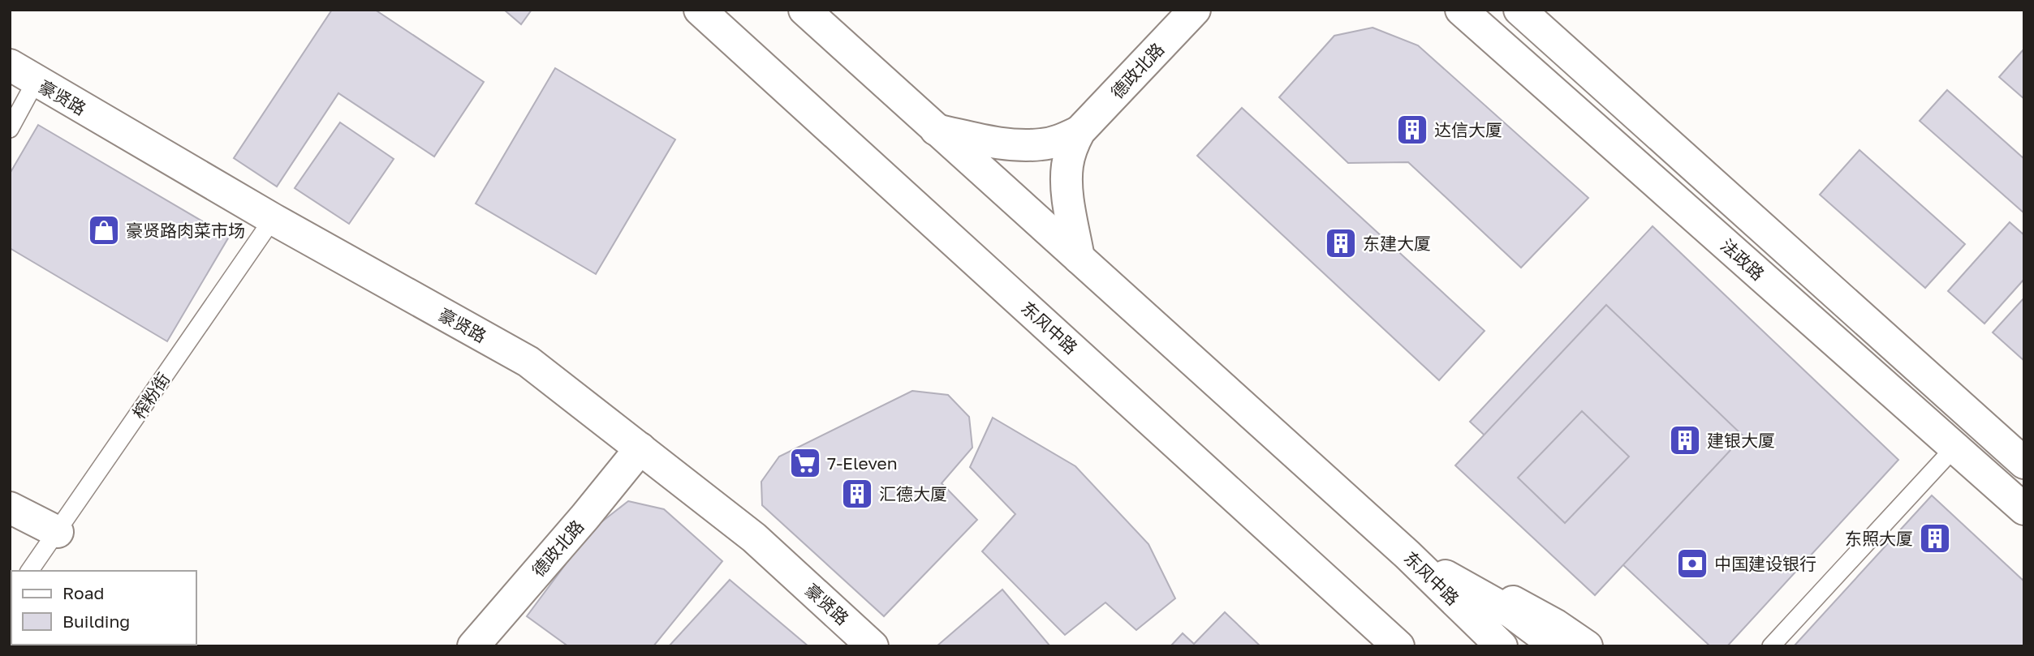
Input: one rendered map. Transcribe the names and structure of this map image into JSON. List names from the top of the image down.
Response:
{
  "streets": {
    "main road": [
      "德政北路",
      "豪贤路",
      "法政路",
      "东风中路"
    ],
    "lane": ["榨粉街"]
  },
  "crossings": [
    ["德政北路", "豪贤路"],
    ["豪贤路", "榨粉街"]
  ],
  "places": {
    "building": [
      "达信大厦",
      "东建大厦",
      "建银大厦",
      "汇德大厦",
      "东照大厦"
    ],
    "shop": ["豪贤路肉菜市场"],
    "supermarket": ["7-Eleven"],
    "bank": ["中国建设银行"]
  },
  "legend": ["Road", "Building"]
}
